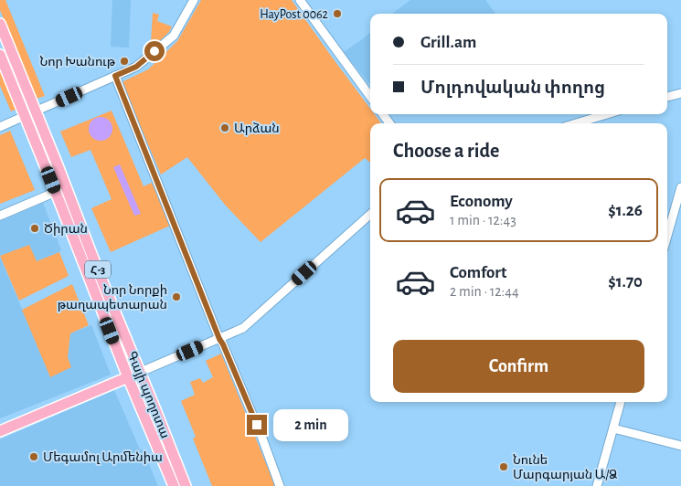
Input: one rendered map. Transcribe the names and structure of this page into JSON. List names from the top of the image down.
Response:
{
  "streets": {
    "main road": ["Հ-3", "Գայի պողոտա"]
  },
  "places": [
    "HayPost 0062",
    "Նոր Խանութ",
    "Արձան",
    "Ծիրան",
    "Նոր Նորքի թաղապետարան",
    "Մեգամոլ Արմենիա",
    "Նունե Մարգարյան Ա/Ձ"
  ],
  "page": {
    "banner": ["Grill.am", "Մոլդովական փողոց"],
    "heading": "Choose a ride",
    "list": [
      {
        "name": "Economy",
        "note": "1 min · 12:43",
        "value": "$1.26"
      },
      {
        "name": "Comfort",
        "note": "2 min · 12:44",
        "value": "$1.70"
      }
    ],
    "buttons": "Confirm",
    "bubble": "2 min"
  }
}
